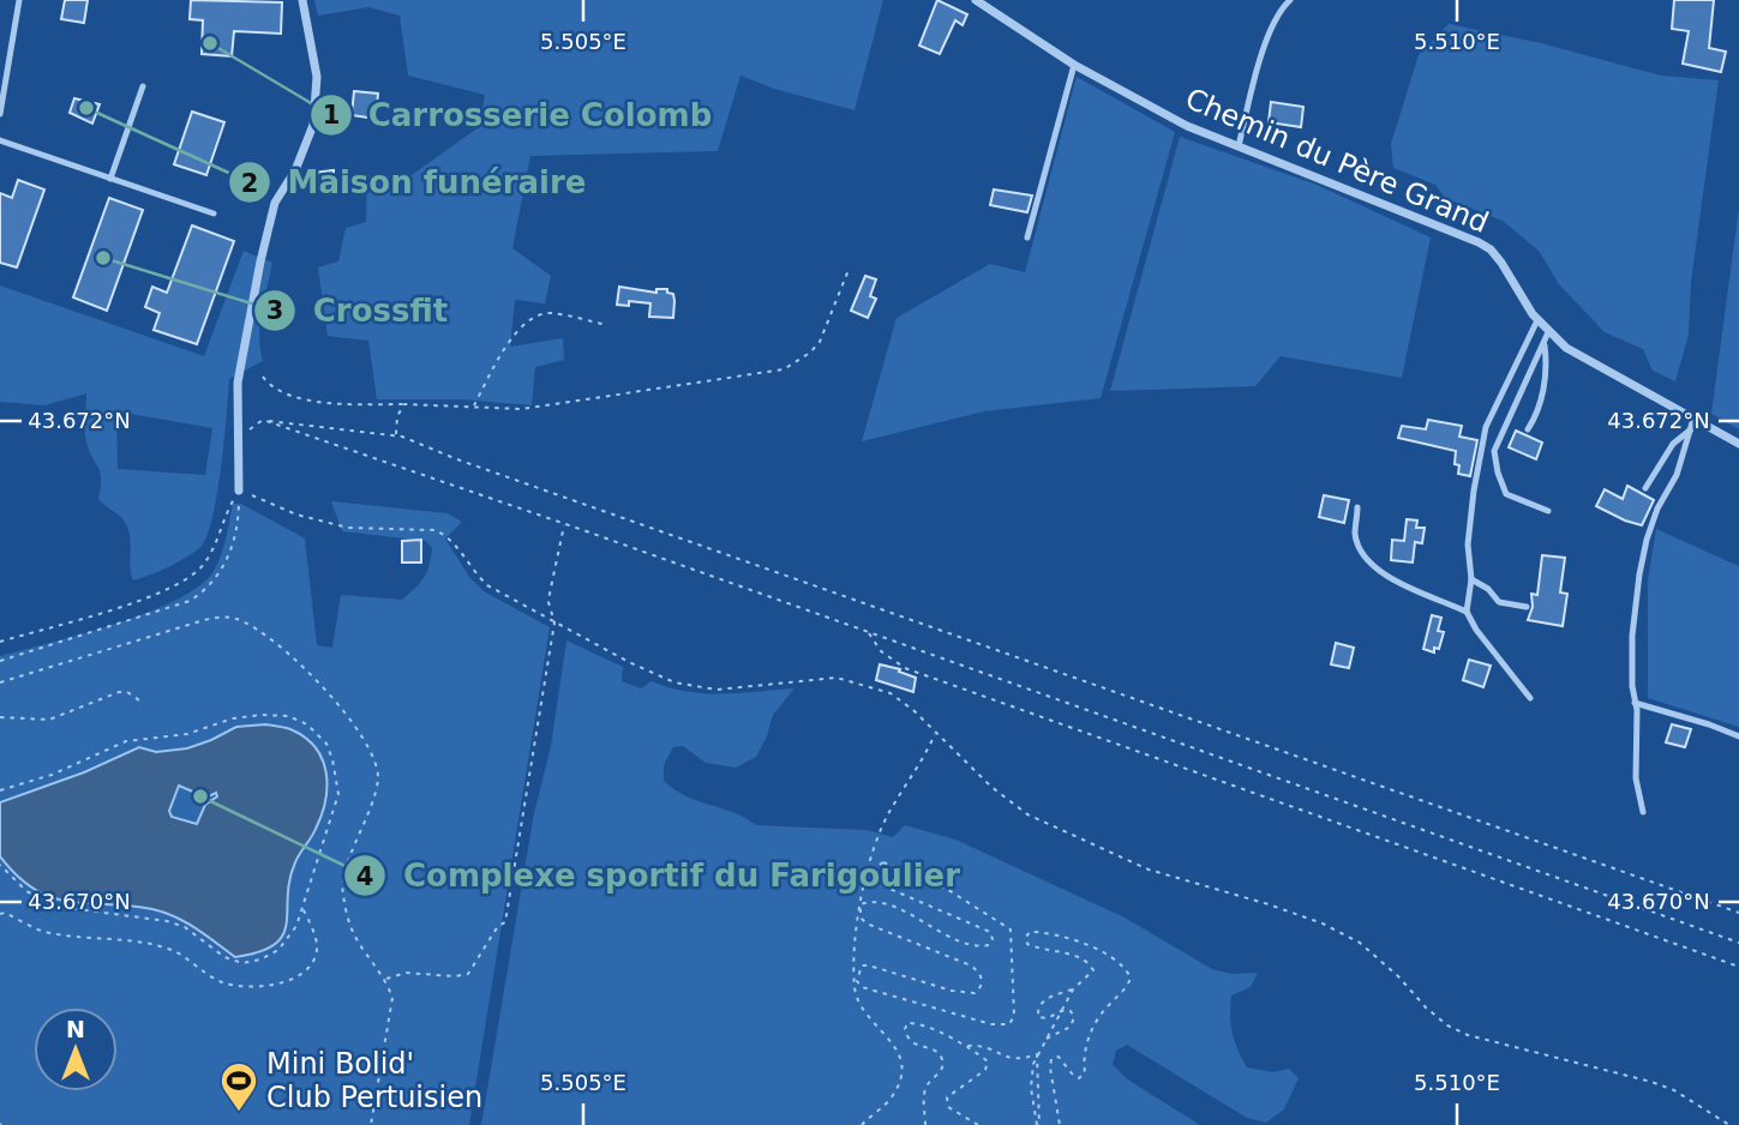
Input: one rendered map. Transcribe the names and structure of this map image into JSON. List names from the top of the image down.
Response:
{
  "streets": {
    "street": ["Chemin du Père Grand"]
  },
  "places": {
    "other": [
      "Carrosserie Colomb",
      "Maison funéraire",
      "Crossfit",
      "Complexe sportif du Farigoulier"
    ],
    "sports": ["Mini Bolid' Club Pertuisien"]
  },
  "north": "top",
  "coordinates": [
    "5.505°E",
    "5.510°E",
    "43.672°N",
    "43.670°N"
  ]
}
